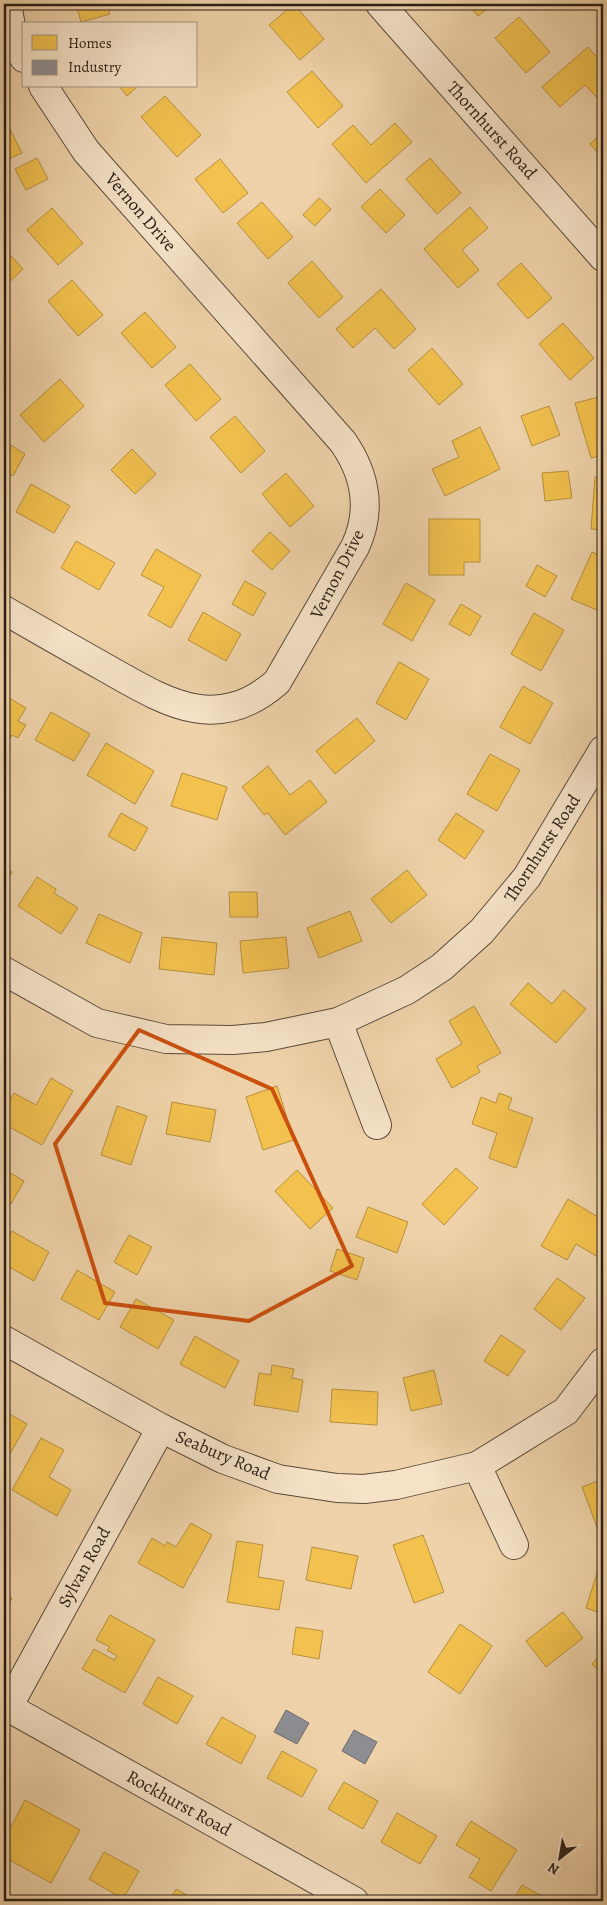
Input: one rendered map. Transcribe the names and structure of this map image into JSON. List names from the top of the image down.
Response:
{
  "streets": {
    "street": [
      "Thornhurst Road",
      "Vernon Drive",
      "Seabury Road",
      "Sylvan Road",
      "Rockhurst Road"
    ]
  },
  "crossings": [
    ["Seabury Road", "Sylvan Road"],
    ["Sylvan Road", "Rockhurst Road"]
  ],
  "legend": ["Homes", "Industry"],
  "north": "bottom left"
}
